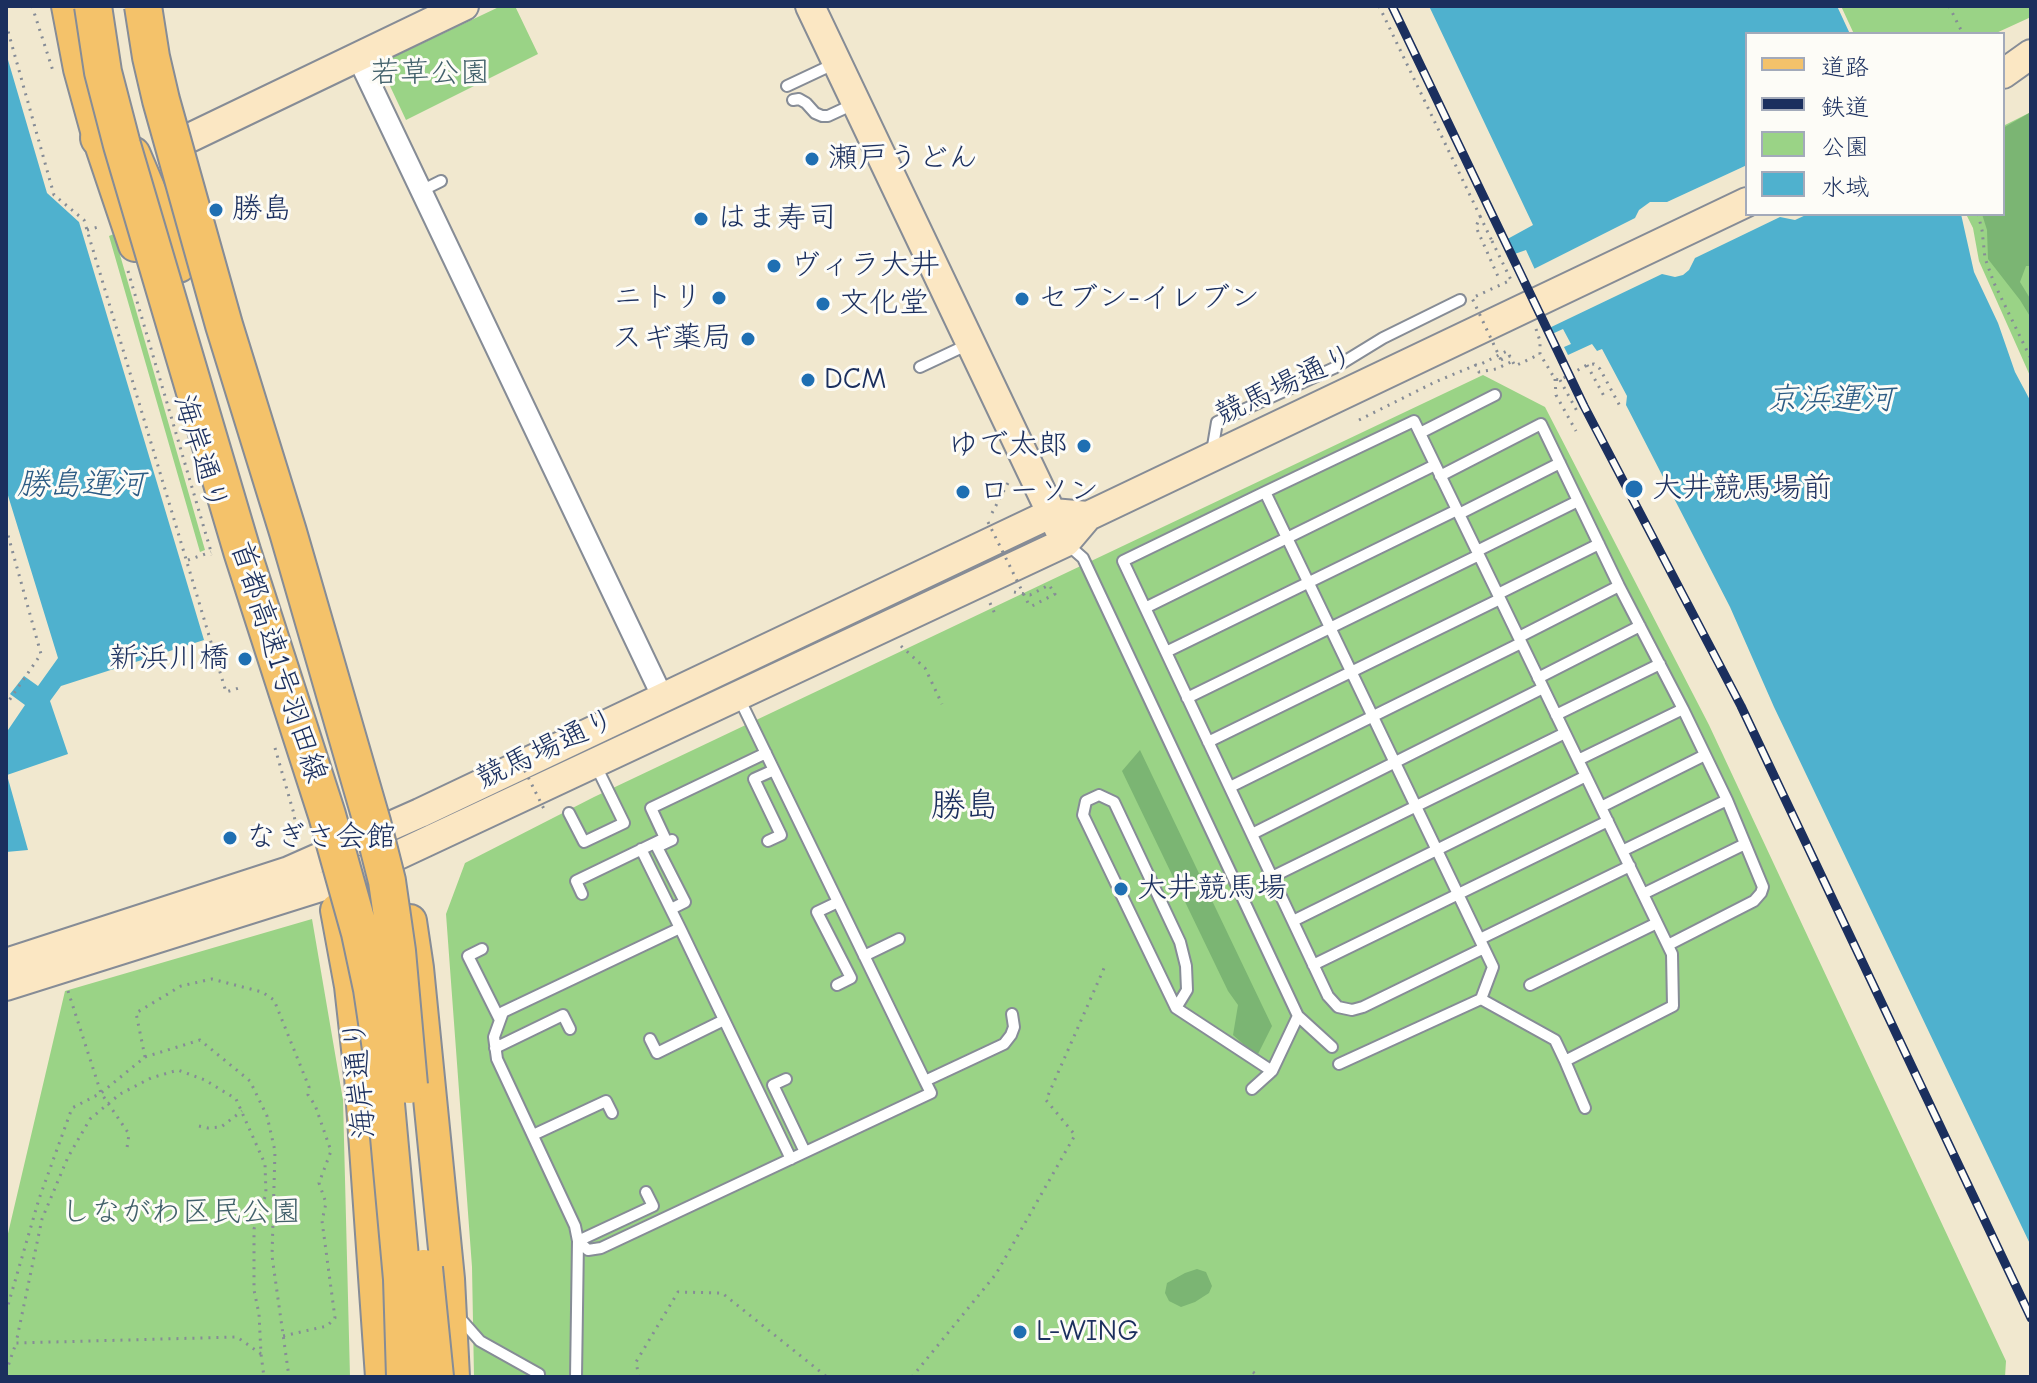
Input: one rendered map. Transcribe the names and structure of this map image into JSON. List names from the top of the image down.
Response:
{
  "streets": {
    "highway": ["首都高速1号羽田線"],
    "main road": ["海岸通り"],
    "street": ["競馬場通り"]
  },
  "crossings": [
    ["競馬場通り", "海岸通り"]
  ],
  "districts": ["勝島"],
  "water": ["京浜運河", "勝島運河"],
  "parks": ["若草公園", "しながわ区民公園"],
  "places": [
    "瀬戸うどん",
    "勝島",
    "はま寿司",
    "ヴィラ大井",
    "ニトリ",
    "セブン-イレブン",
    "文化堂",
    "スギ薬局",
    "DCM",
    "ゆで太郎",
    "大井競馬場前",
    "ローソン",
    "新浜川橋",
    "なぎさ会館",
    "大井競馬場",
    "L-WING"
  ],
  "legend": [
    "道路",
    "鉄道",
    "公園",
    "水域"
  ]
}
